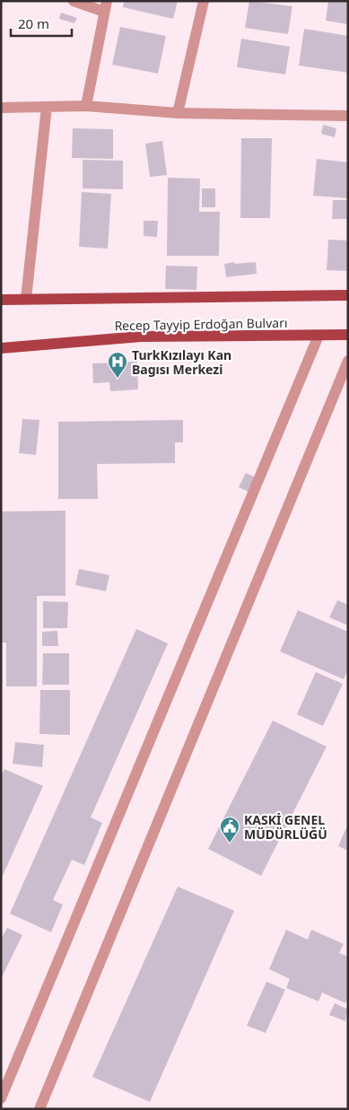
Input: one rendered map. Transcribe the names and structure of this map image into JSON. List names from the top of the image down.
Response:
{
  "streets": {
    "main road": ["Recep Tayyip Erdoğan Bulvarı"]
  },
  "places": {
    "hospital": ["TurkKızılayı Kan Bagısı Merkezi"],
    "public building": ["KASKİ GENEL MÜDÜRLÜĞÜ"]
  },
  "scale_bar": "20 m"
}
